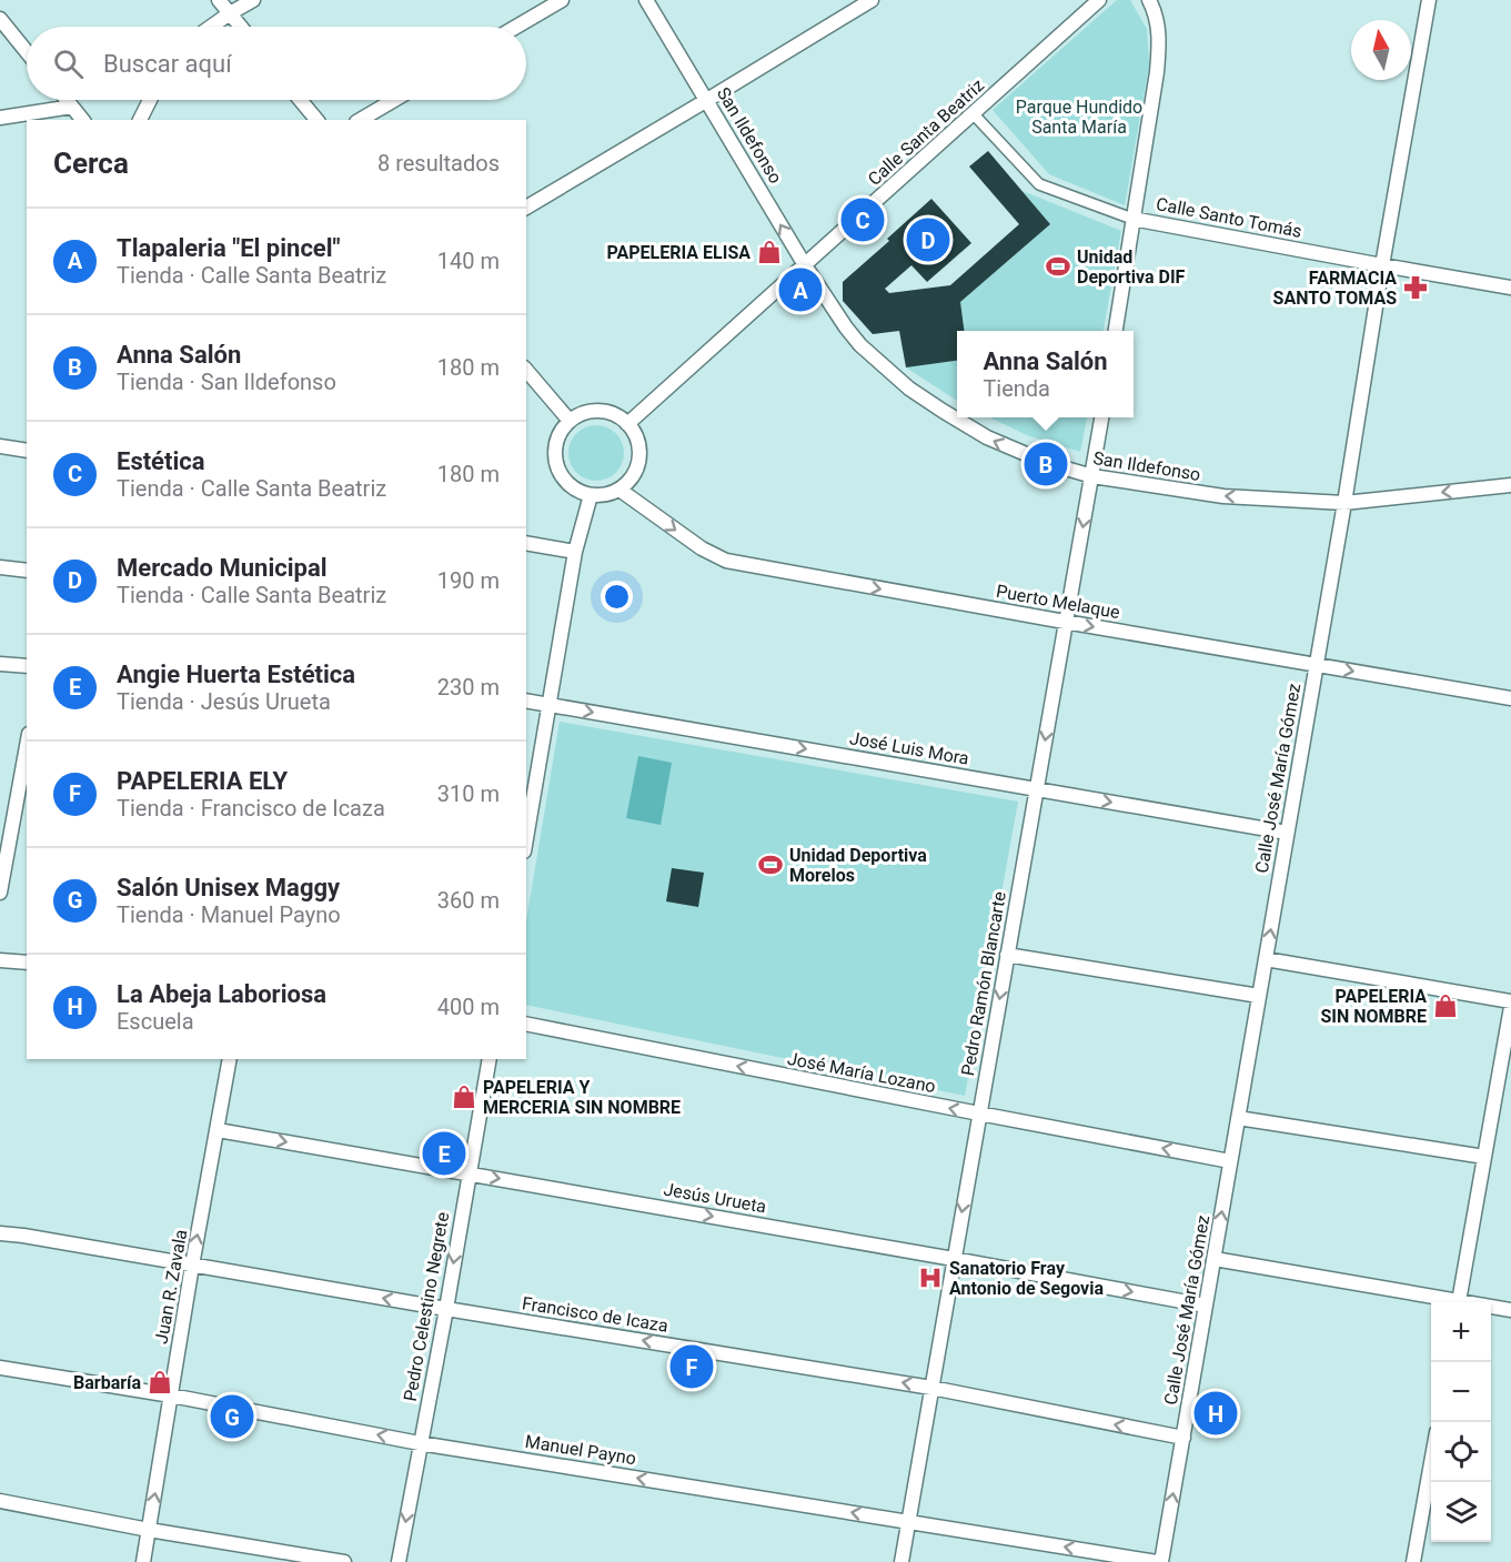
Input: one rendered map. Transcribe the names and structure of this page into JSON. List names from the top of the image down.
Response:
{
  "streets": {
    "street": [
      "Calle Santa Beatriz",
      "San Ildefonso",
      "Calle Santo Tomás",
      "Puerto Melaque",
      "José Luis Mora",
      "Calle José María Gómez",
      "Pedro Ramón Blancarte",
      "José María Lozano",
      "Jesús Urueta",
      "Juan R. Zavala",
      "Pedro Celestino Negrete",
      "Francisco de Icaza",
      "Manuel Payno"
    ]
  },
  "crossings": [
    ["Calle Santa Beatriz", "San Ildefonso"],
    ["Calle Santa Beatriz", "Calle Santo Tomás"],
    ["Calle Santa Beatriz", "Puerto Melaque"],
    ["San Ildefonso", "Calle José María Gómez"],
    ["San Ildefonso", "Pedro Ramón Blancarte"],
    ["Calle Santo Tomás", "Calle José María Gómez"],
    ["Puerto Melaque", "Calle José María Gómez"],
    ["Puerto Melaque", "Pedro Ramón Blancarte"],
    ["José Luis Mora", "Calle José María Gómez"],
    ["José Luis Mora", "Pedro Ramón Blancarte"],
    ["Calle José María Gómez", "José María Lozano"],
    ["Calle José María Gómez", "Jesús Urueta"],
    ["Calle José María Gómez", "Francisco de Icaza"],
    ["Calle José María Gómez", "Manuel Payno"],
    ["Pedro Ramón Blancarte", "José María Lozano"],
    ["Pedro Ramón Blancarte", "Jesús Urueta"],
    ["Pedro Ramón Blancarte", "Francisco de Icaza"],
    ["Pedro Ramón Blancarte", "Manuel Payno"],
    ["Jesús Urueta", "Juan R. Zavala"],
    ["Jesús Urueta", "Pedro Celestino Negrete"],
    ["Juan R. Zavala", "Francisco de Icaza"],
    ["Juan R. Zavala", "Manuel Payno"],
    ["Pedro Celestino Negrete", "Francisco de Icaza"],
    ["Pedro Celestino Negrete", "Manuel Payno"]
  ],
  "one_way": [
    "San Ildefonso",
    "Puerto Melaque",
    "José Luis Mora",
    "Pedro Ramón Blancarte",
    "José María Lozano",
    "Jesús Urueta",
    "Juan R. Zavala",
    "Pedro Celestino Negrete",
    "Francisco de Icaza",
    "Manuel Payno"
  ],
  "parks": ["Parque Hundido Santa María"],
  "places": {
    "shop": [
      "PAPELERIA ELISA",
      "PAPELERIA SIN NOMBRE",
      "PAPELERIA Y MERCERIA SIN NOMBRE",
      "Barbaría"
    ],
    "sports": ["Unidad Deportiva DIF", "Unidad Deportiva Morelos"],
    "pharmacy": ["FARMACIA SANTO TOMAS"],
    "hospital": ["Sanatorio Fray Antonio de Segovia"]
  },
  "north": "top",
  "page": {
    "search": "Buscar aquí",
    "heading": ["Cerca", "8 resultados"],
    "pins": [
      "C",
      "D",
      "A",
      "B",
      "E",
      "F",
      "H",
      "G"
    ],
    "list": [
      {
        "mark": "A",
        "name": "Tlapaleria \"El pincel\"",
        "note": "Tienda · Calle Santa Beatriz",
        "value": "140 m"
      },
      {
        "mark": "B",
        "name": "Anna Salón",
        "note": "Tienda · San Ildefonso",
        "value": "180 m"
      },
      {
        "mark": "C",
        "name": "Estética",
        "note": "Tienda · Calle Santa Beatriz",
        "value": "180 m"
      },
      {
        "mark": "D",
        "name": "Mercado Municipal",
        "note": "Tienda · Calle Santa Beatriz",
        "value": "190 m"
      },
      {
        "mark": "E",
        "name": "Angie Huerta Estética",
        "note": "Tienda · Jesús Urueta",
        "value": "230 m"
      },
      {
        "mark": "F",
        "name": "PAPELERIA ELY",
        "note": "Tienda · Francisco de Icaza",
        "value": "310 m"
      },
      {
        "mark": "G",
        "name": "Salón Unisex Maggy",
        "note": "Tienda · Manuel Payno",
        "value": "360 m"
      },
      {
        "mark": "H",
        "name": "La Abeja Laboriosa",
        "note": "Escuela",
        "value": "400 m"
      }
    ],
    "popup": ["Anna Salón", "Tienda"],
    "map_buttons": ["+", "−"]
  }
}
